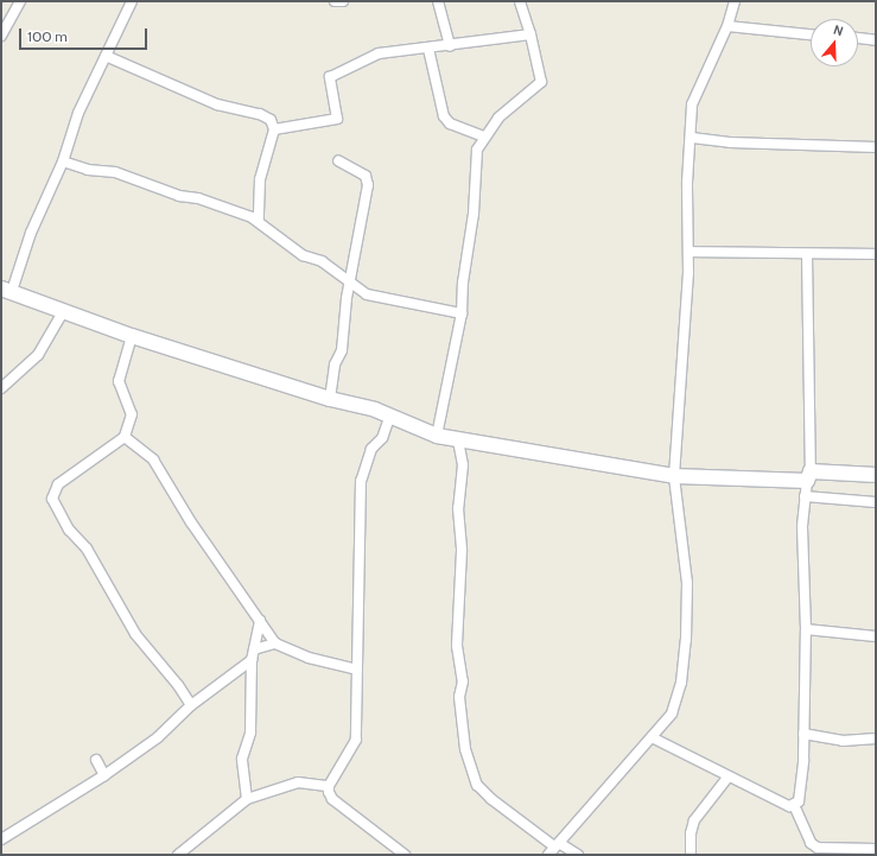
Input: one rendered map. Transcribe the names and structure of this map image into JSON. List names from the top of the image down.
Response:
{
  "scale_bar": "100 m",
  "north": "top"
}
